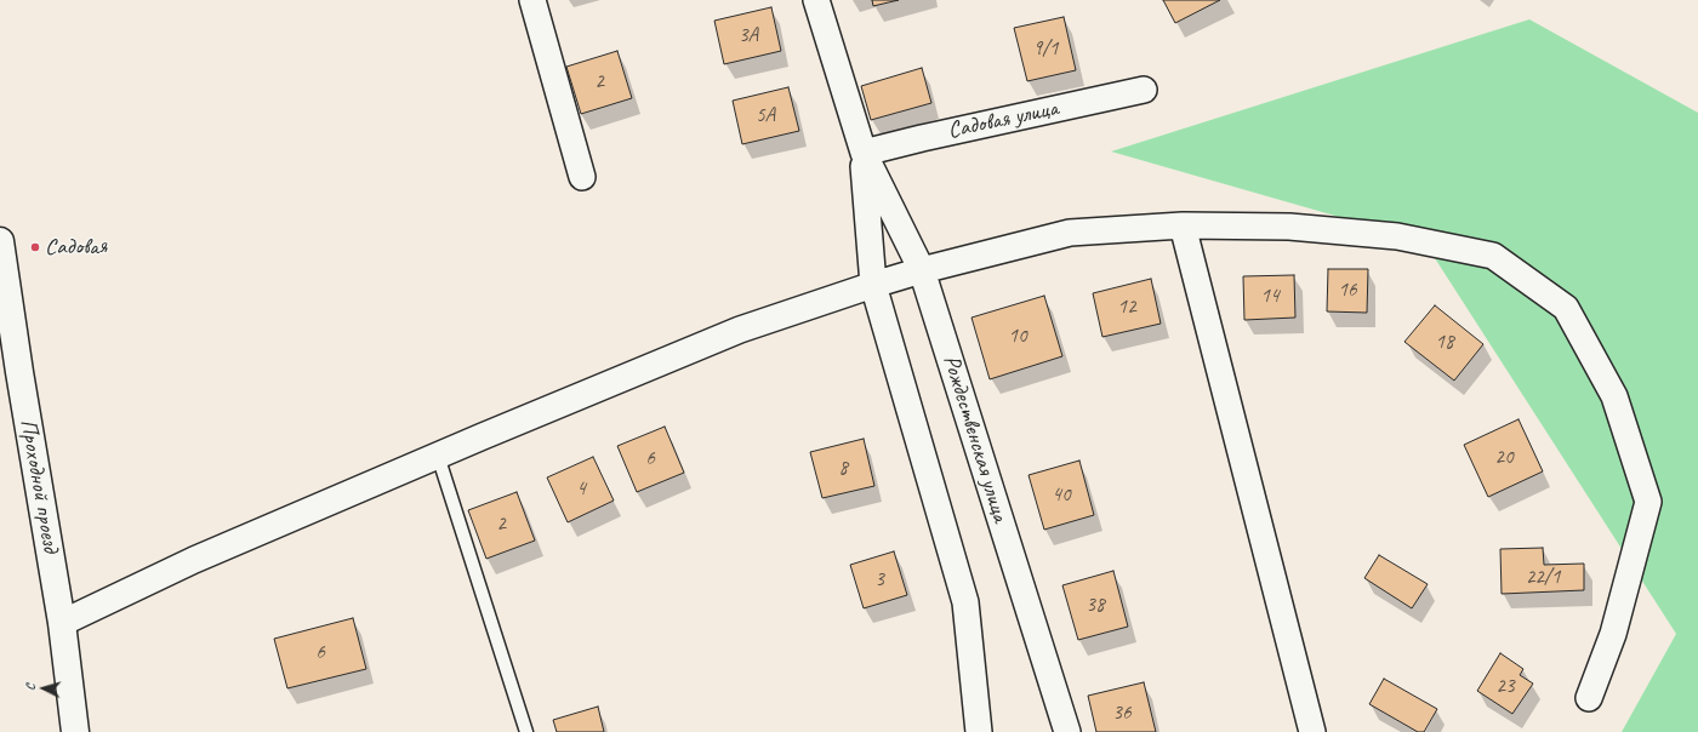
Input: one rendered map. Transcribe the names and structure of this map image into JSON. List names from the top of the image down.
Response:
{
  "streets": {
    "street": ["Садовая улица", "Рождественская улица", "Проходной проезд"]
  },
  "crossings": [
    ["Садовая улица", "Рождественская улица"]
  ],
  "places": ["Садовая"],
  "house_numbers": [
    "3А",
    "9/1",
    "2",
    "5А",
    "16",
    "14",
    "12",
    "10",
    "18",
    "20",
    "6",
    "8",
    "4",
    "40",
    "2",
    "22/1",
    "3",
    "38",
    "6",
    "23",
    "36"
  ],
  "north": "left"
}
